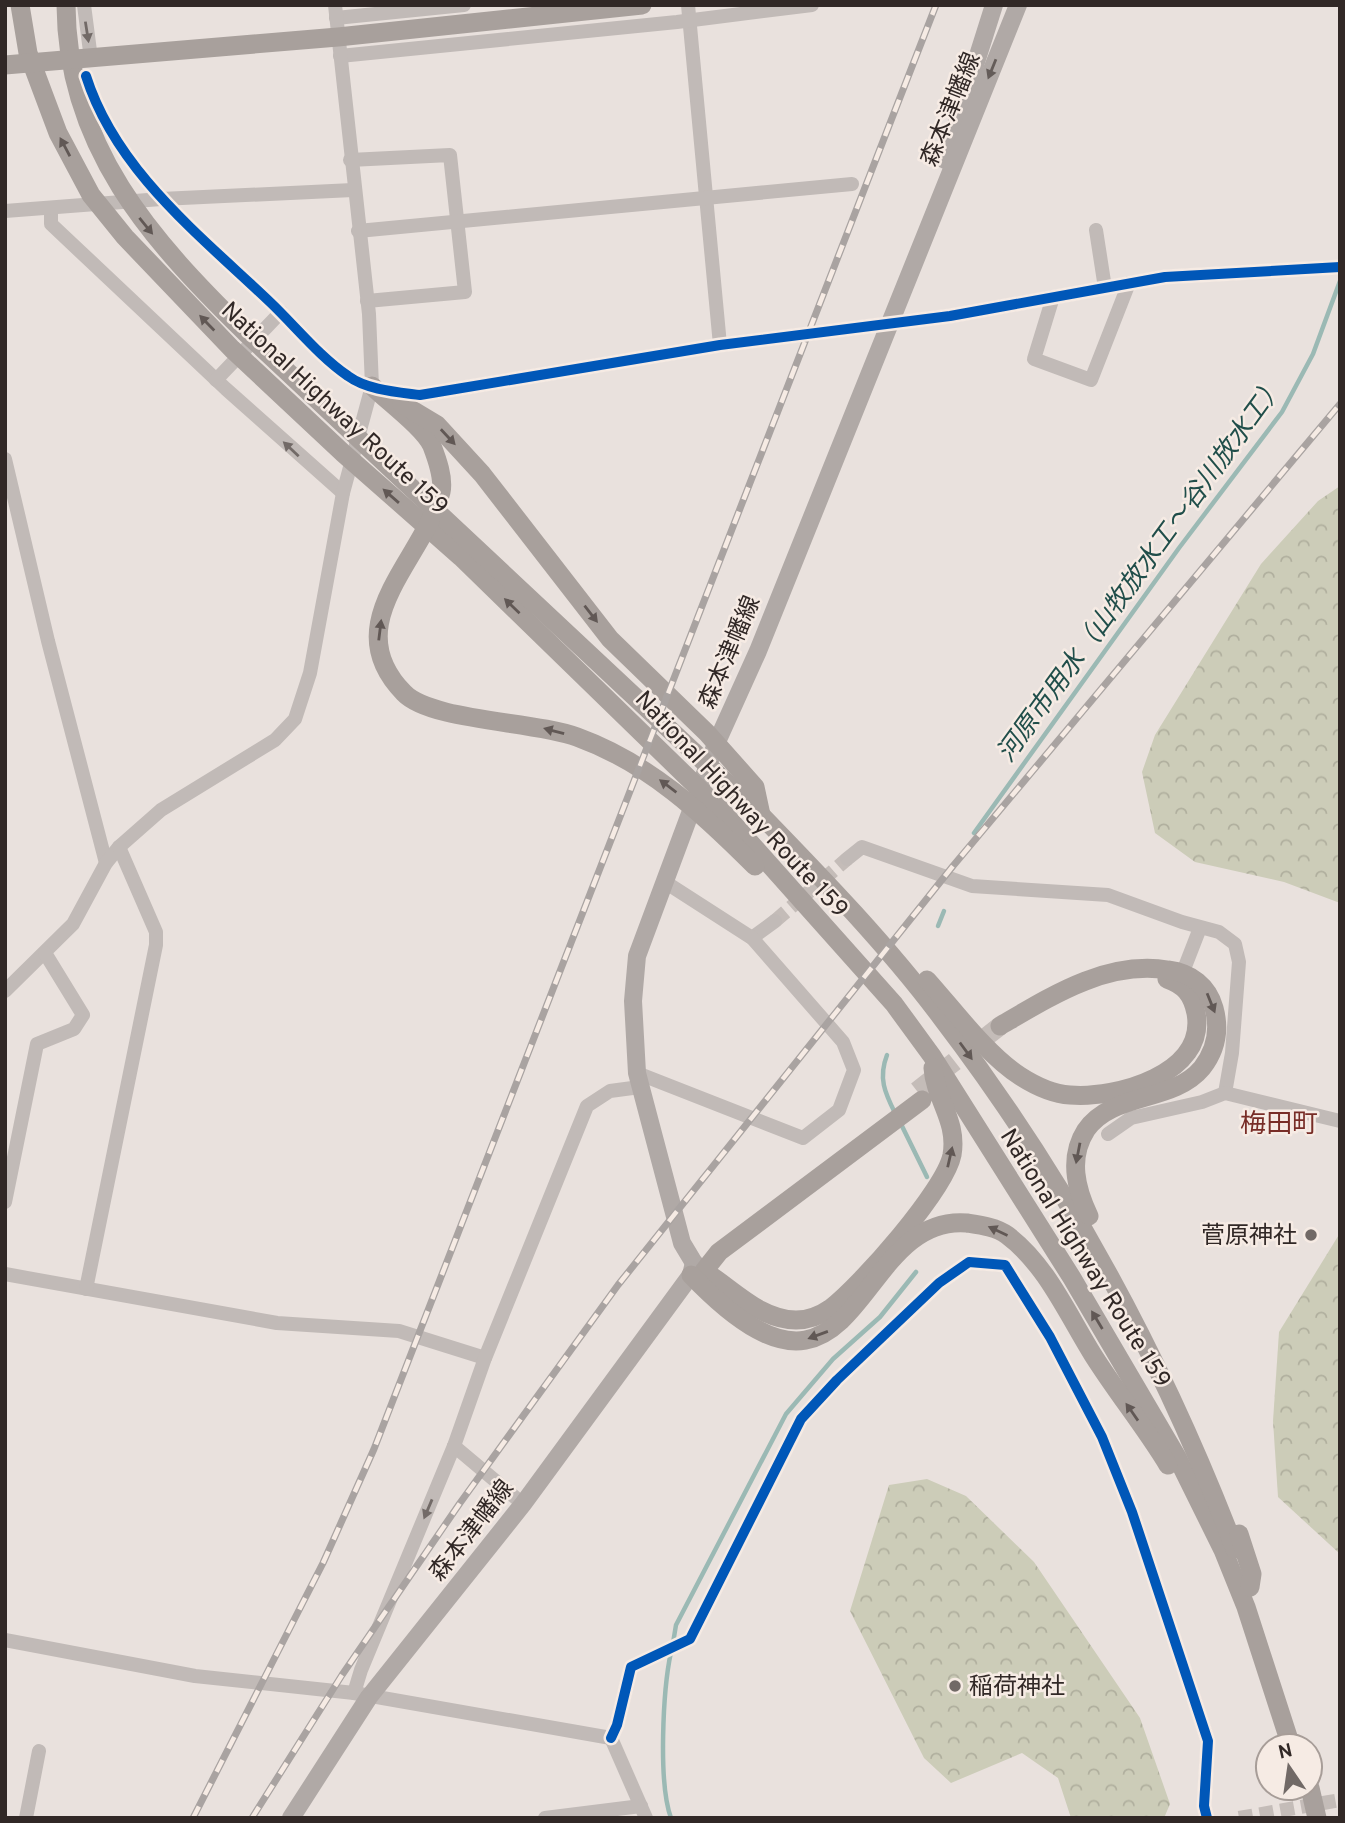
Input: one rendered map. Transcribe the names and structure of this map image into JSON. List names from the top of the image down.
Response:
{
  "streets": {
    "highway": ["National Highway Route 159"],
    "main road": ["森本津幡線"]
  },
  "districts": ["梅田町"],
  "water": ["河原市用水（山牧放水工～谷川放水工）"],
  "places": ["菅原神社", "稲荷神社"],
  "north": "top"
}
